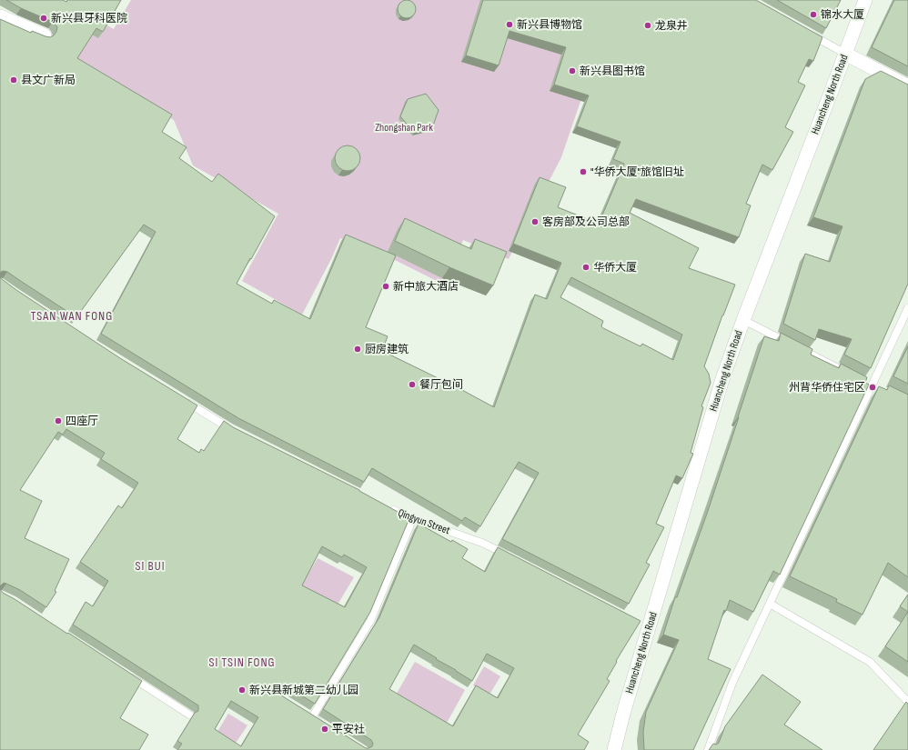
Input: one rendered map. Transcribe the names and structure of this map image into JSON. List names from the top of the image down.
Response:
{
  "streets": {
    "street": ["Huancheng North Road"],
    "lane": ["Qingyun Street"]
  },
  "districts": ["TSAN WAN FONG", "SI BUI", "SI TSIN FONG"],
  "parks": ["Zhongshan Park"],
  "places": [
    "锦水大厦",
    "新兴县牙科医院",
    "新兴县博物馆",
    "龙泉井",
    "新兴县图书馆",
    "县文广新局",
    "\"华侨大厦\"旅馆旧址",
    "客房部及公司总部",
    "华侨大厦",
    "新中旅大酒店",
    "厨房建筑",
    "餐厅包间",
    "州背华侨住宅区",
    "四座厅",
    "新兴县新城第二幼儿园",
    "平安社"
  ]
}
